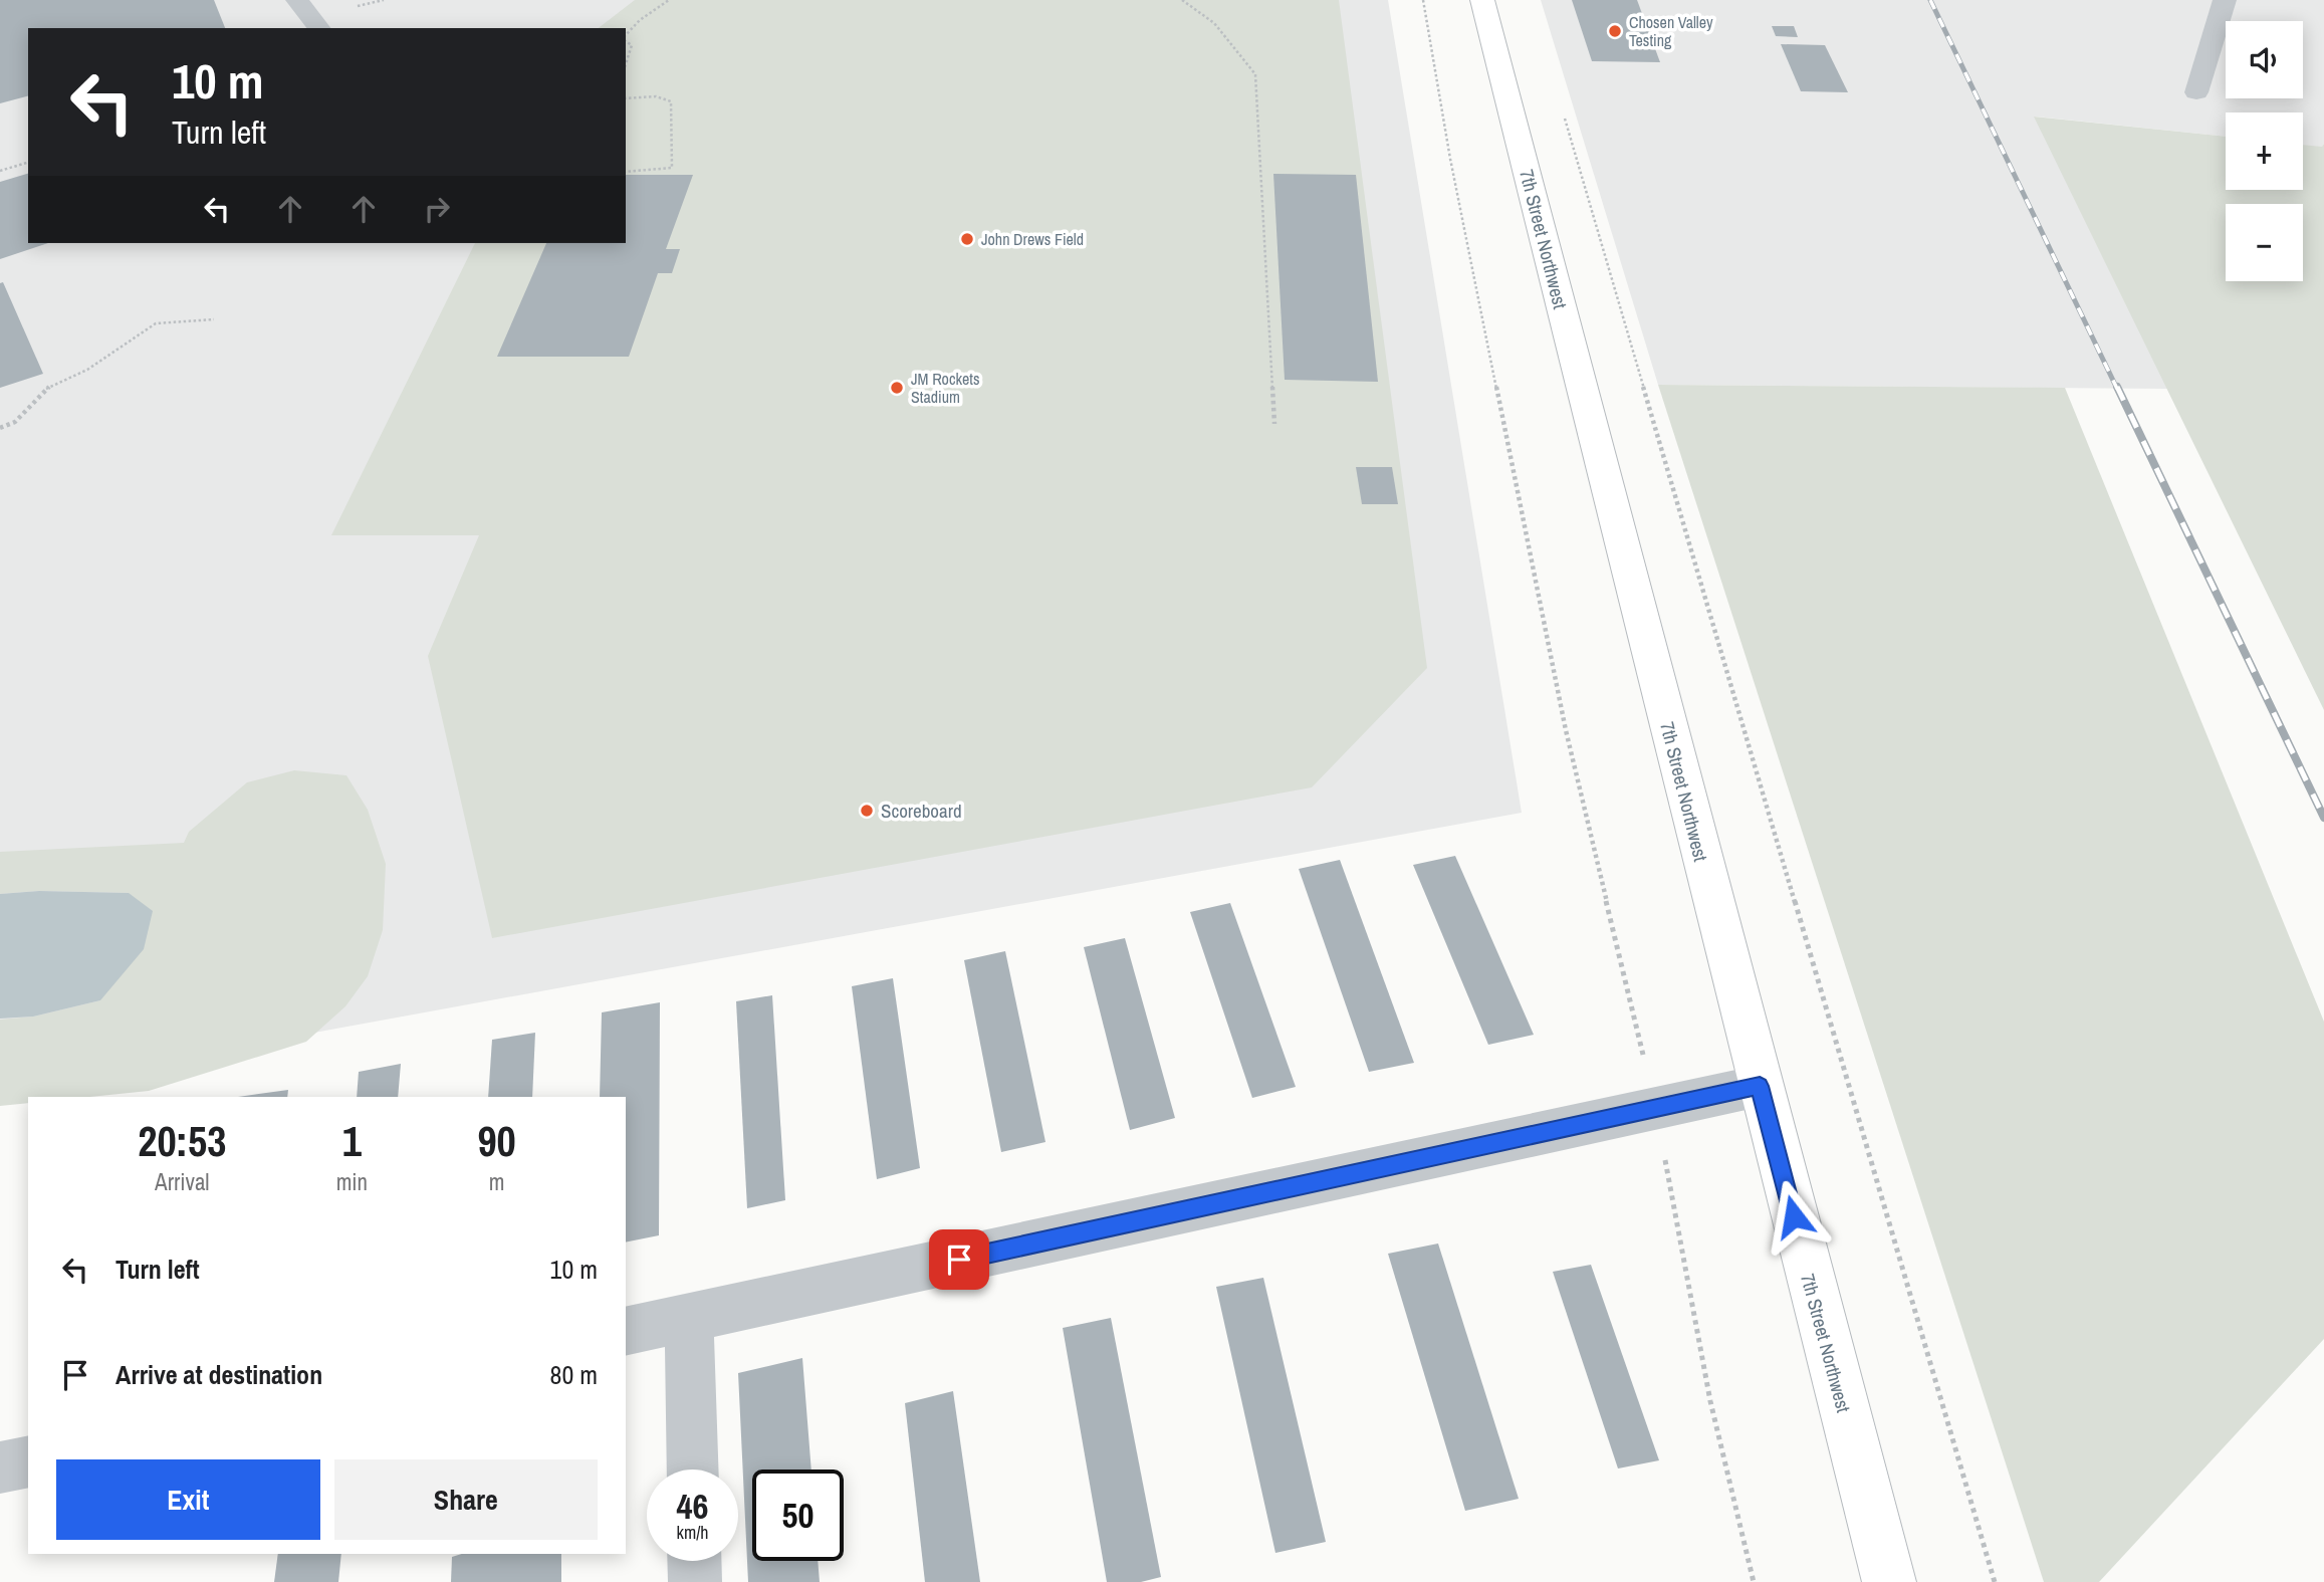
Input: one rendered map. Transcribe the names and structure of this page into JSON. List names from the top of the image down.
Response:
{
  "streets": {
    "main road": ["7th Street Northwest"]
  },
  "places": [
    "Chosen Valley Testing",
    "John Drews Field",
    "JM Rockets Stadium",
    "Scoreboard"
  ],
  "page": {
    "map_buttons": ["+", "−"],
    "turn": ["10 m", "Turn left"],
    "eta": [
      "20:53",
      "Arrival",
      "1",
      "min",
      "90",
      "m"
    ],
    "list": [
      {
        "name": "Turn left",
        "value": "10 m"
      },
      {
        "name": "Arrive at destination",
        "value": "80 m"
      }
    ],
    "buttons": ["Exit", "Share"],
    "speed": "46 km/h",
    "limit": "50"
  }
}
